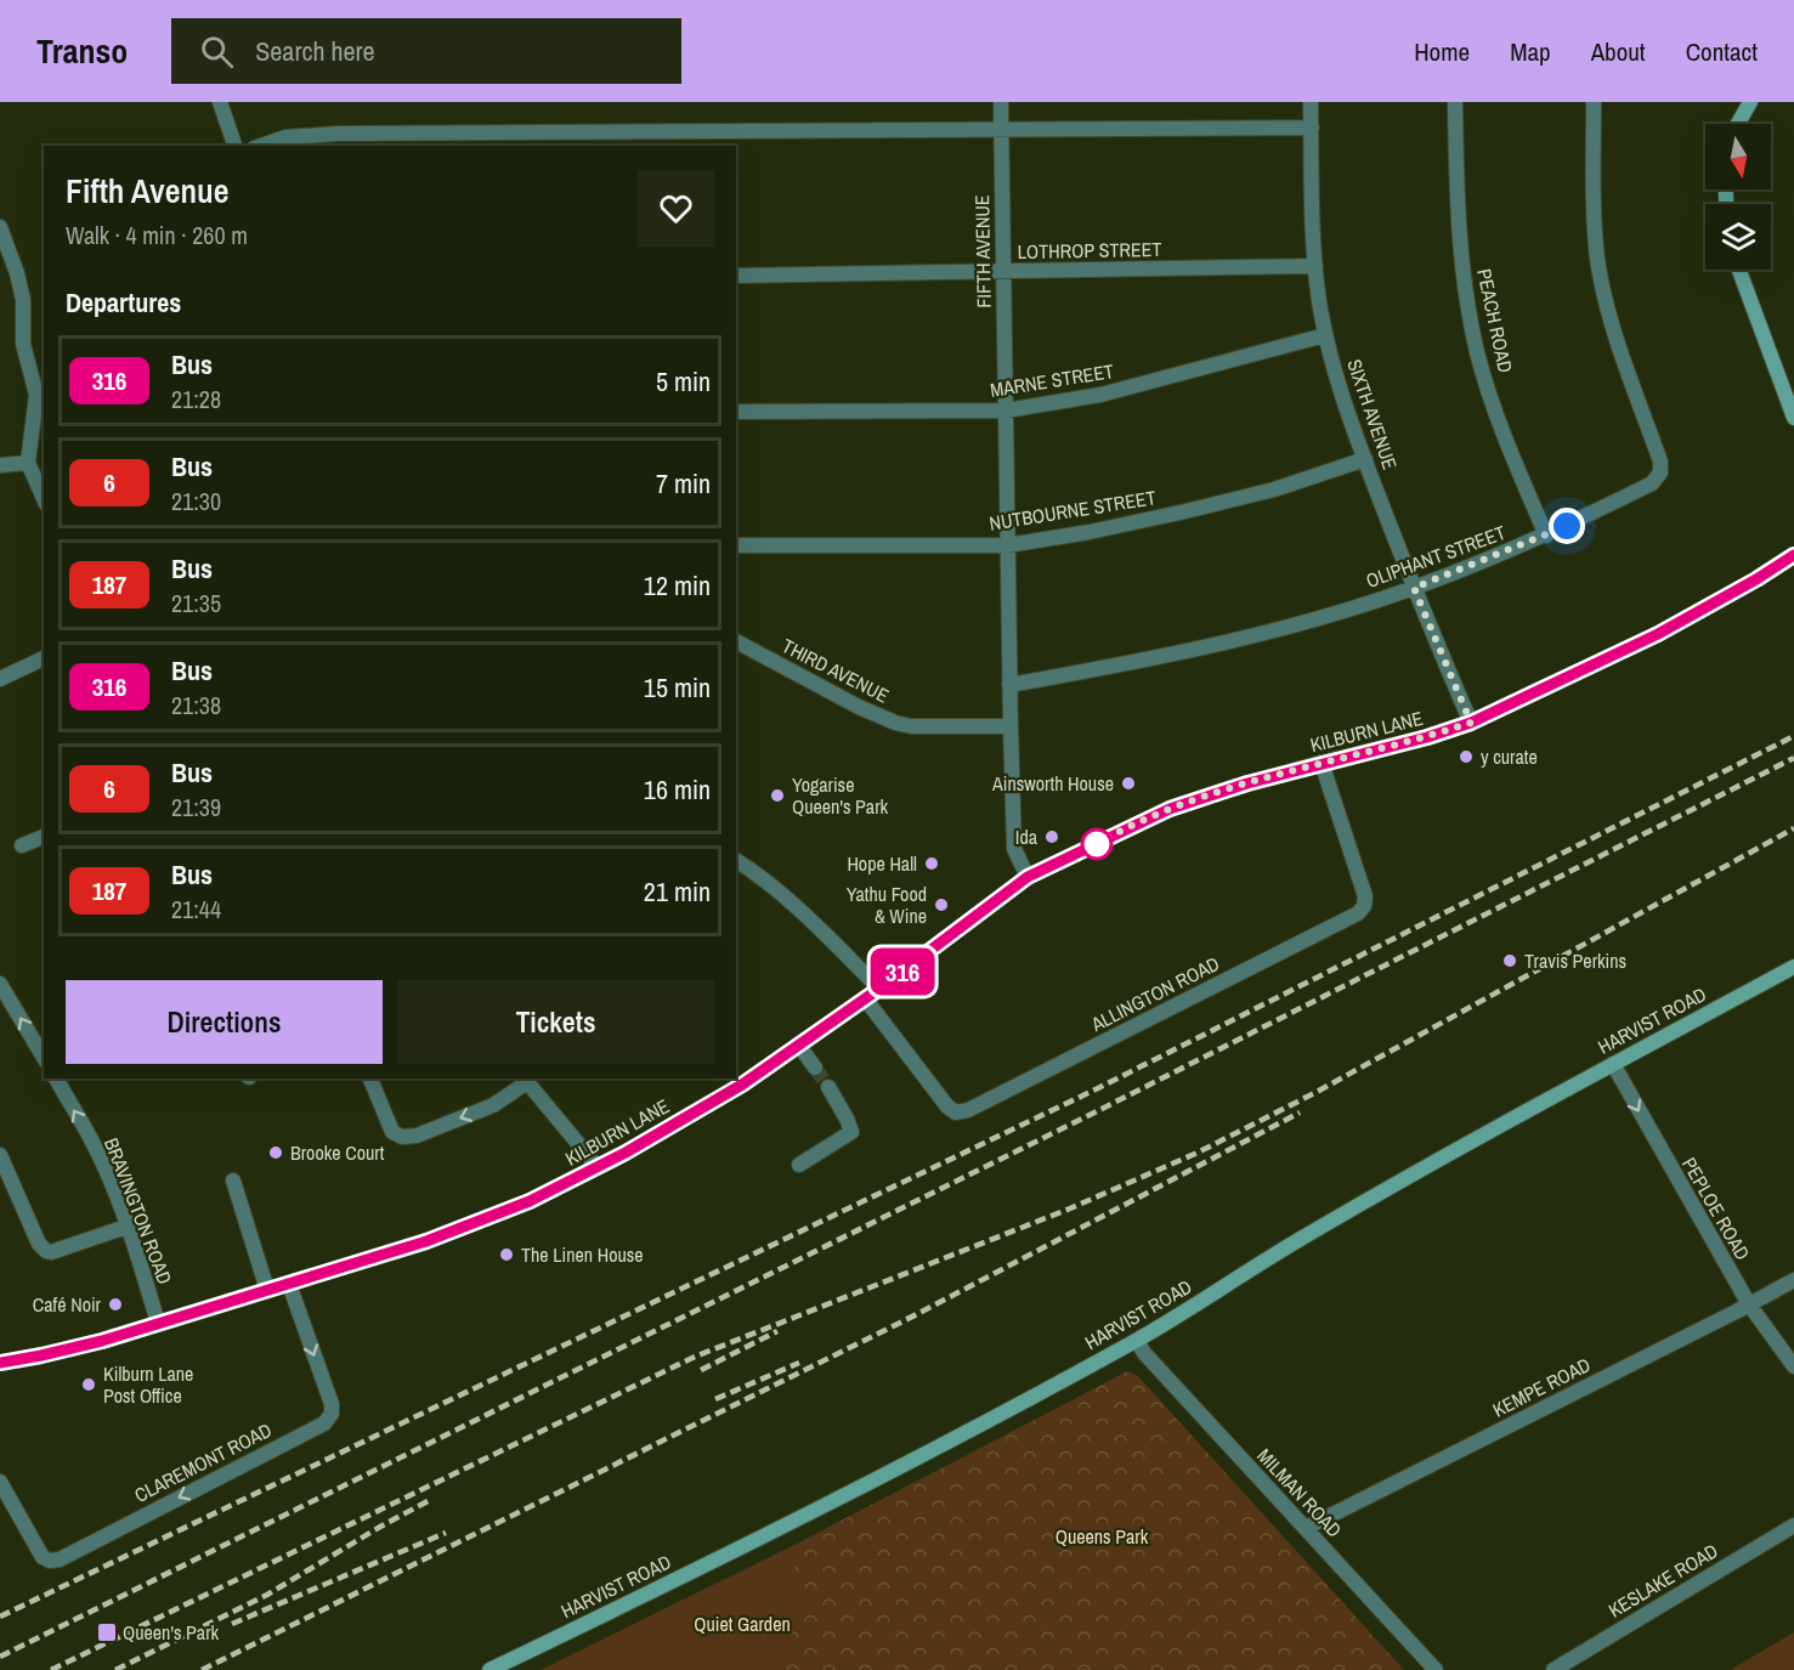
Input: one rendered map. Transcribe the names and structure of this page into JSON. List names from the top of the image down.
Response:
{
  "streets": {
    "main road": ["KILBURN LANE", "HARVIST ROAD"],
    "street": [
      "LOTHROP STREET",
      "FIFTH AVENUE",
      "PEACH ROAD",
      "MARNE STREET",
      "SIXTH AVENUE",
      "NUTBOURNE STREET",
      "OLIPHANT STREET",
      "THIRD AVENUE",
      "ALLINGTON ROAD",
      "PEPLOE ROAD",
      "BRAVINGTON ROAD",
      "KEMPE ROAD",
      "CLAREMONT ROAD",
      "MILMAN ROAD",
      "KESLAKE ROAD"
    ]
  },
  "crossings": [
    ["LOTHROP STREET", "FIFTH AVENUE"],
    ["LOTHROP STREET", "SIXTH AVENUE"],
    ["FIFTH AVENUE", "MARNE STREET"],
    ["FIFTH AVENUE", "NUTBOURNE STREET"],
    ["FIFTH AVENUE", "OLIPHANT STREET"],
    ["FIFTH AVENUE", "THIRD AVENUE"],
    ["FIFTH AVENUE", "KILBURN LANE"],
    ["PEACH ROAD", "OLIPHANT STREET"],
    ["MARNE STREET", "SIXTH AVENUE"],
    ["SIXTH AVENUE", "NUTBOURNE STREET"],
    ["SIXTH AVENUE", "OLIPHANT STREET"],
    ["SIXTH AVENUE", "KILBURN LANE"],
    ["KILBURN LANE", "ALLINGTON ROAD"],
    ["KILBURN LANE", "BRAVINGTON ROAD"],
    ["KILBURN LANE", "CLAREMONT ROAD"],
    ["HARVIST ROAD", "PEPLOE ROAD"],
    ["HARVIST ROAD", "MILMAN ROAD"],
    ["PEPLOE ROAD", "KEMPE ROAD"],
    ["KEMPE ROAD", "MILMAN ROAD"]
  ],
  "one_way": ["PEPLOE ROAD", "BRAVINGTON ROAD"],
  "parks": ["Queens Park", "Quiet Garden"],
  "places": {
    "other": [
      "y curate",
      "Ainsworth House",
      "Yogarise Queen's Park",
      "Ida",
      "Hope Hall",
      "Yathu Food & Wine",
      "Travis Perkins",
      "Brooke Court",
      "The Linen House",
      "Café Noir",
      "Kilburn Lane Post Office"
    ],
    "transit": ["Queen's Park"]
  },
  "lines": ["bus line 316"],
  "north": "bottom",
  "page": {
    "header": "Transo",
    "search": "Search here",
    "nav": [
      "Home",
      "Map",
      "About",
      "Contact"
    ],
    "on_map": "316",
    "heading": [
      ["Fifth Avenue", "Walk · 4 min · 260 m"],
      "Departures"
    ],
    "list": [
      {
        "mark": "316",
        "name": "Bus",
        "note": "21:28",
        "value": "5 min"
      },
      {
        "mark": "6",
        "name": "Bus",
        "note": "21:30",
        "value": "7 min"
      },
      {
        "mark": "187",
        "name": "Bus",
        "note": "21:35",
        "value": "12 min"
      },
      {
        "mark": "316",
        "name": "Bus",
        "note": "21:38",
        "value": "15 min"
      },
      {
        "mark": "6",
        "name": "Bus",
        "note": "21:39",
        "value": "16 min"
      },
      {
        "mark": "187",
        "name": "Bus",
        "note": "21:44",
        "value": "21 min"
      }
    ],
    "buttons": ["Directions", "Tickets"]
  }
}
